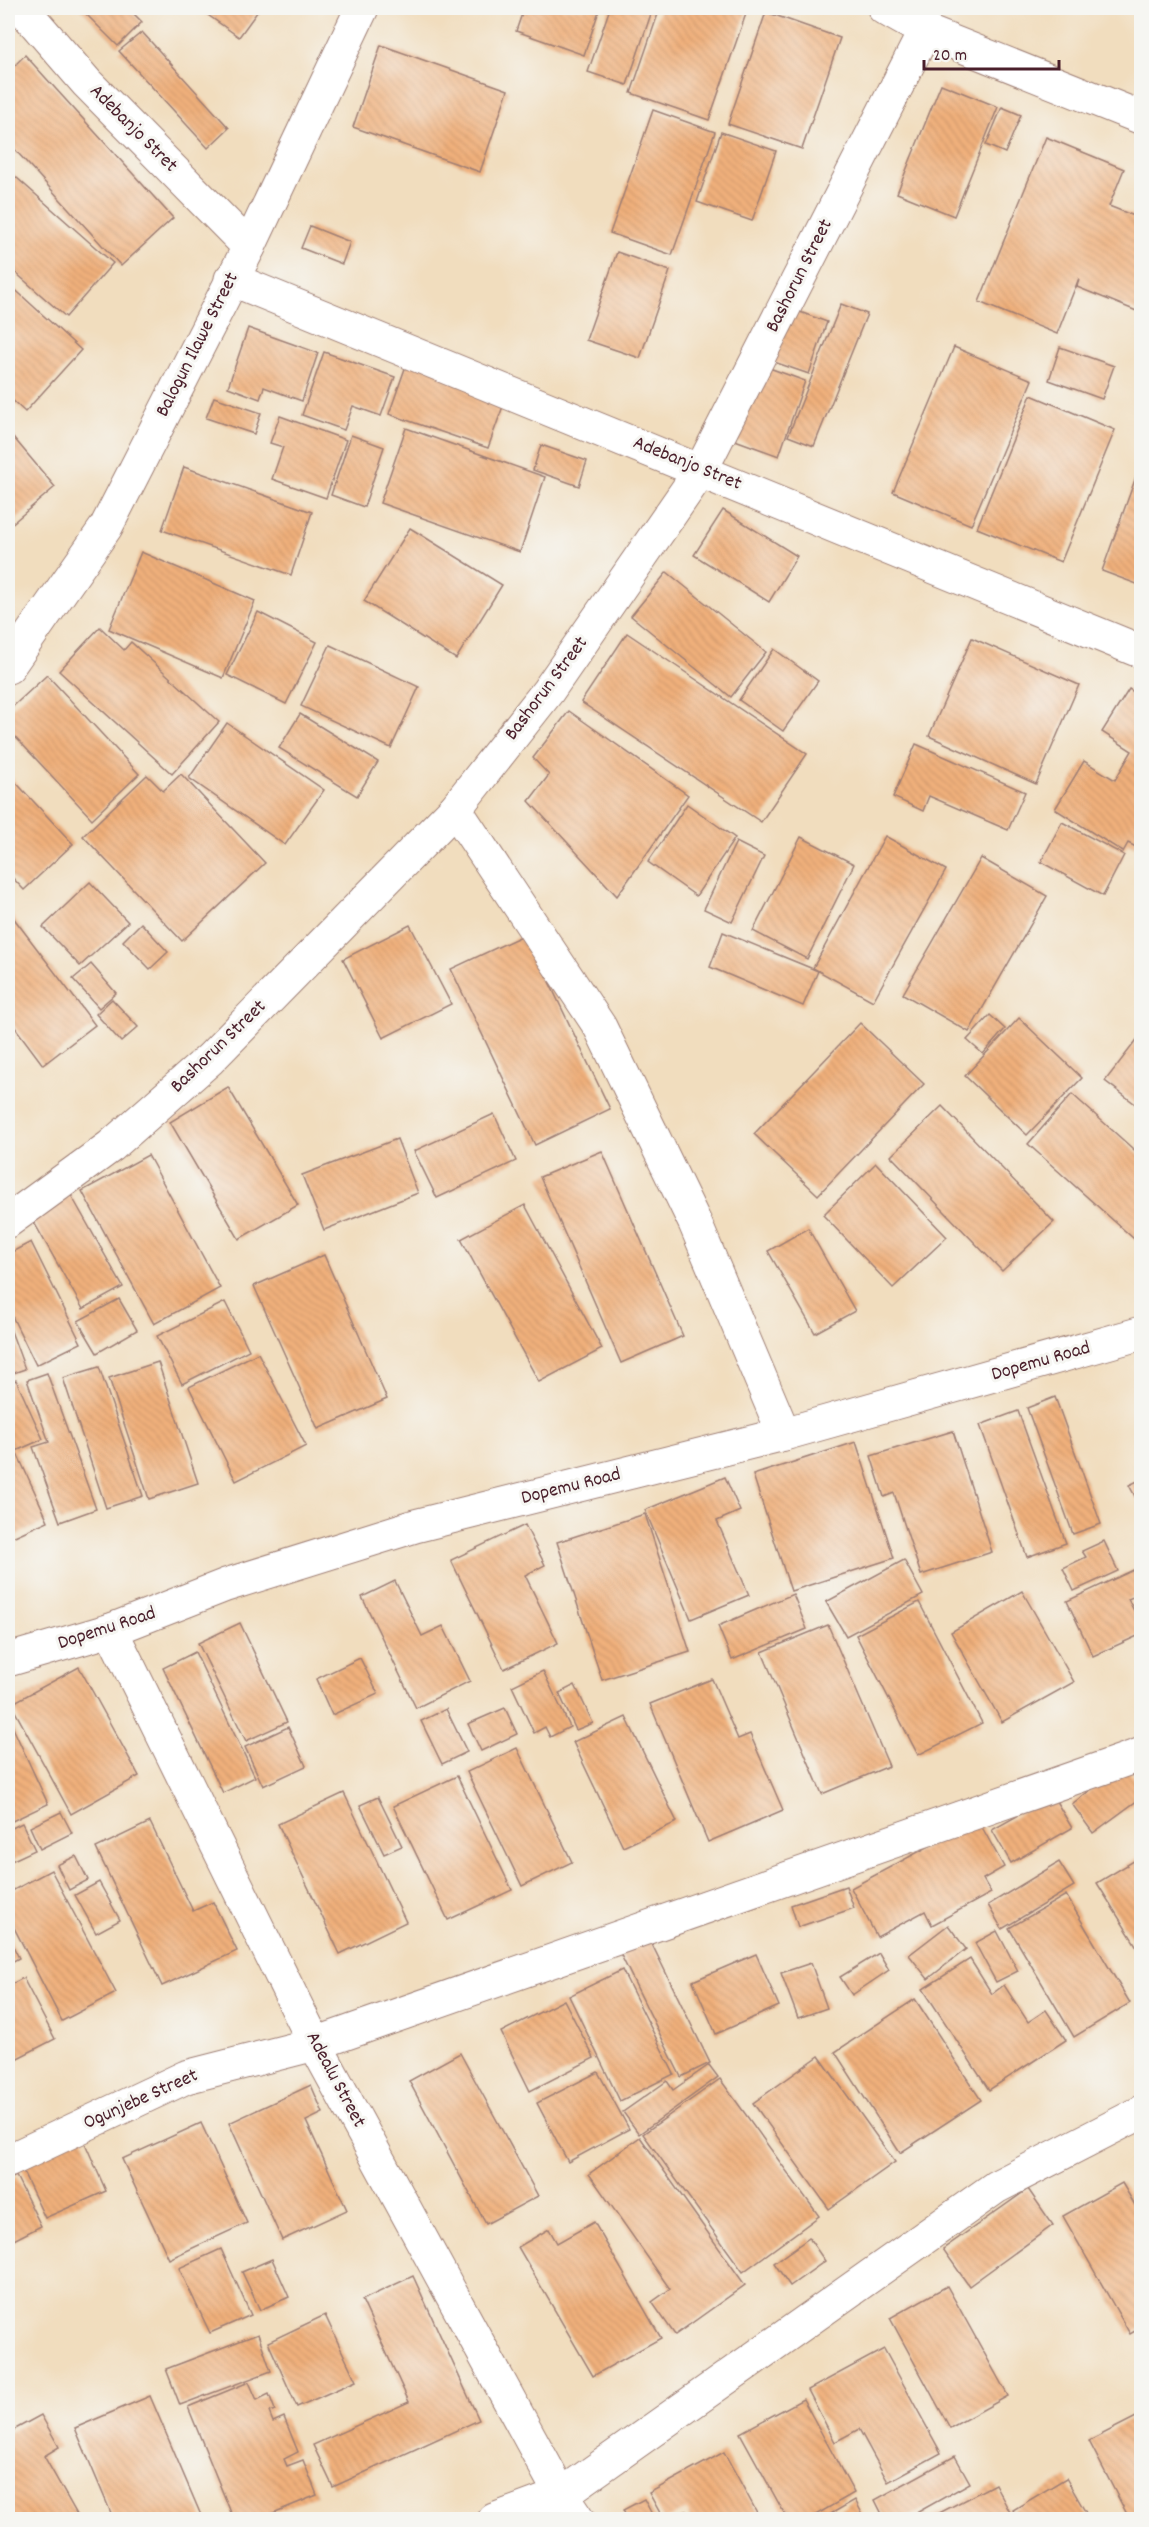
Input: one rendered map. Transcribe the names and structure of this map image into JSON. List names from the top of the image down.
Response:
{
  "streets": {
    "street": [
      "Adebanjo Stret",
      "Bashorun Street",
      "Balogun Ilawe Street",
      "Dopemu Road",
      "Adealu Street",
      "Ogunjebe Street"
    ]
  },
  "crossings": [
    ["Adebanjo Stret", "Bashorun Street"],
    ["Adebanjo Stret", "Balogun Ilawe Street"],
    ["Dopemu Road", "Adealu Street"],
    ["Adealu Street", "Ogunjebe Street"]
  ],
  "scale_bar": "20 m"
}
